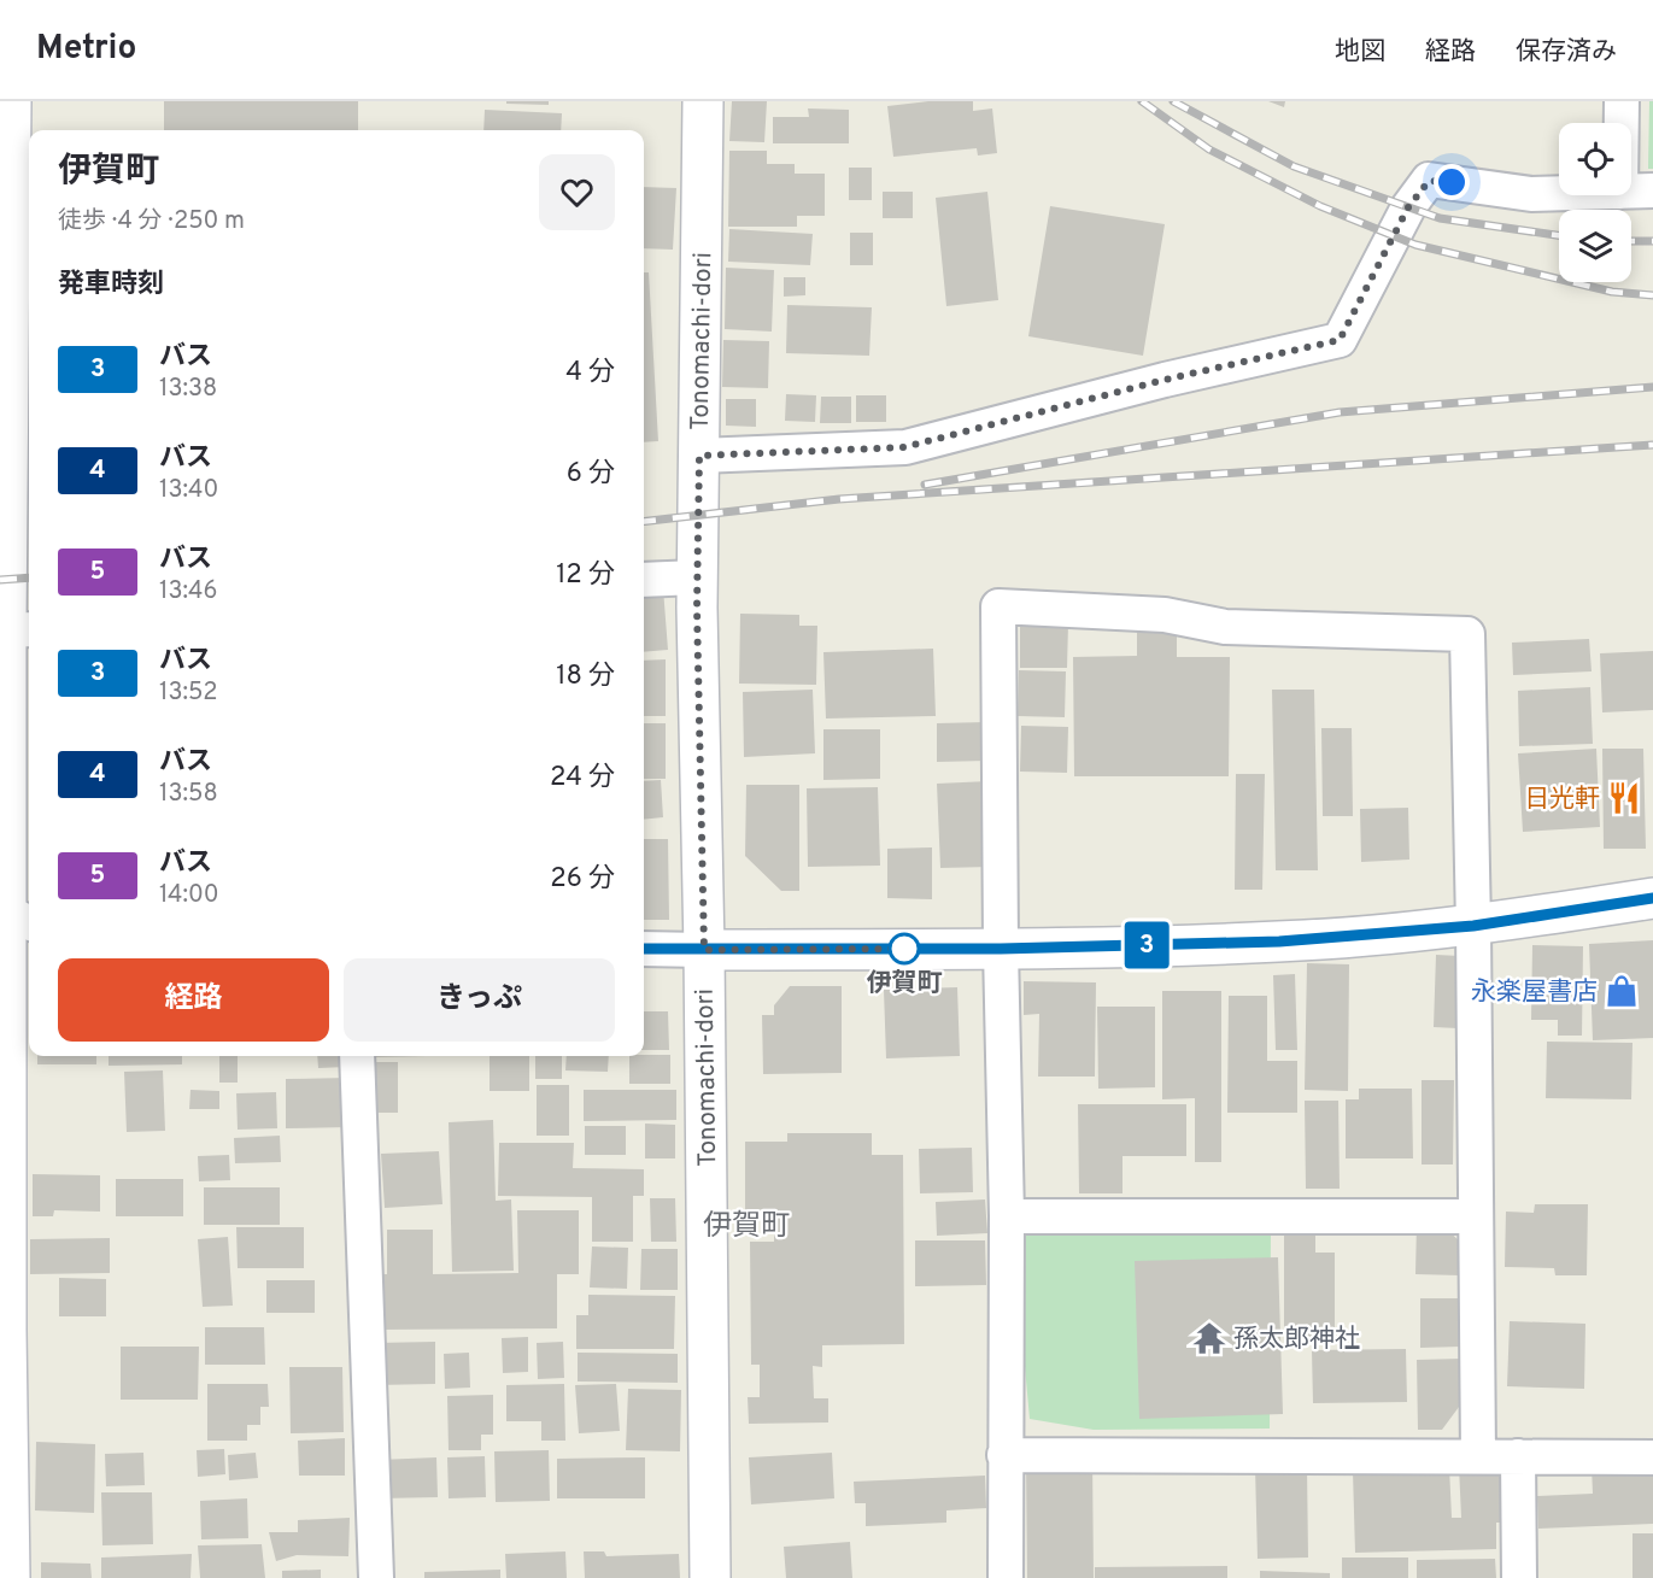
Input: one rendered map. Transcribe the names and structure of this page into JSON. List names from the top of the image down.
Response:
{
  "streets": {
    "street": ["Tonomachi-dori"]
  },
  "districts": ["伊賀町"],
  "places": {
    "restaurant": ["日光軒"],
    "other": ["伊賀町"],
    "shop": ["永楽屋書店"],
    "temple": ["孫太郎神社"]
  },
  "lines": ["bus line 3"],
  "page": {
    "header": "Metrio",
    "nav": ["地図", "経路", "保存済み"],
    "on_map": "3",
    "heading": [
      ["伊賀町", "徒歩 · 4 分 · 250 m"],
      "発車時刻"
    ],
    "list": [
      {
        "mark": "3",
        "name": "バス",
        "note": "13:38",
        "value": "4 分"
      },
      {
        "mark": "4",
        "name": "バス",
        "note": "13:40",
        "value": "6 分"
      },
      {
        "mark": "5",
        "name": "バス",
        "note": "13:46",
        "value": "12 分"
      },
      {
        "mark": "3",
        "name": "バス",
        "note": "13:52",
        "value": "18 分"
      },
      {
        "mark": "4",
        "name": "バス",
        "note": "13:58",
        "value": "24 分"
      },
      {
        "mark": "5",
        "name": "バス",
        "note": "14:00",
        "value": "26 分"
      }
    ],
    "buttons": ["経路", "きっぷ"]
  }
}
